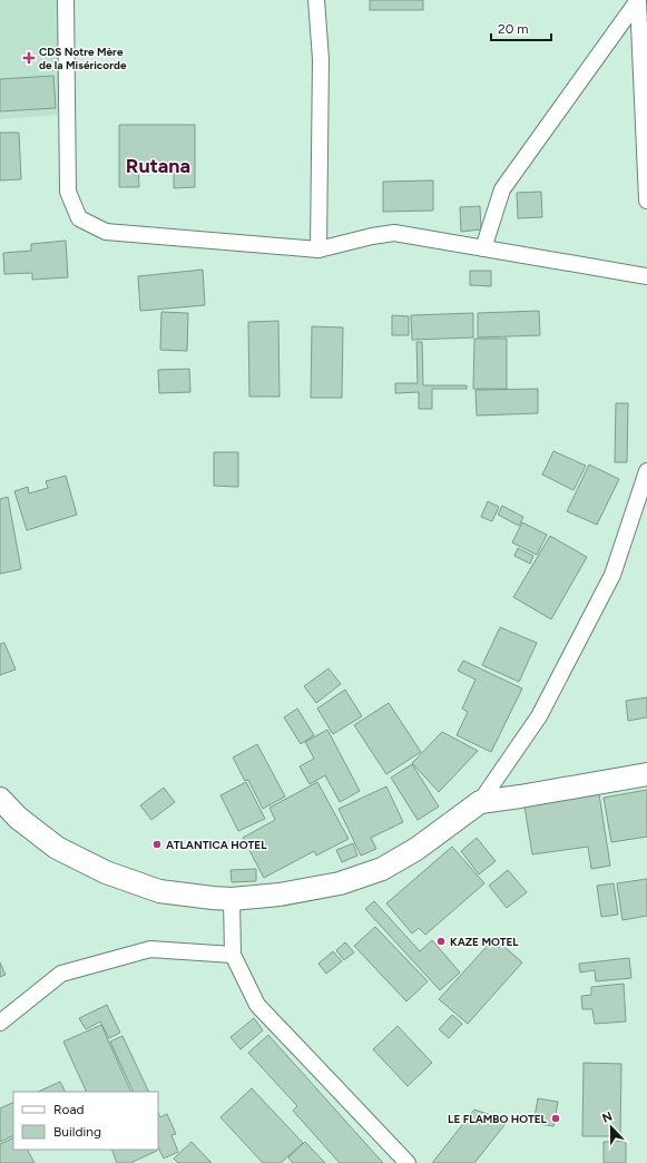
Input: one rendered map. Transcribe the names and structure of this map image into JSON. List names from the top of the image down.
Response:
{
  "districts": ["Rutana"],
  "places": {
    "health": ["CDS Notre Mère de la Miséricorde"],
    "other": ["ATLANTICA HOTEL", "KAZE MOTEL", "LE FLAMBO HOTEL"]
  },
  "legend": ["Road", "Building"],
  "scale_bar": "20 m",
  "north": "top"
}
